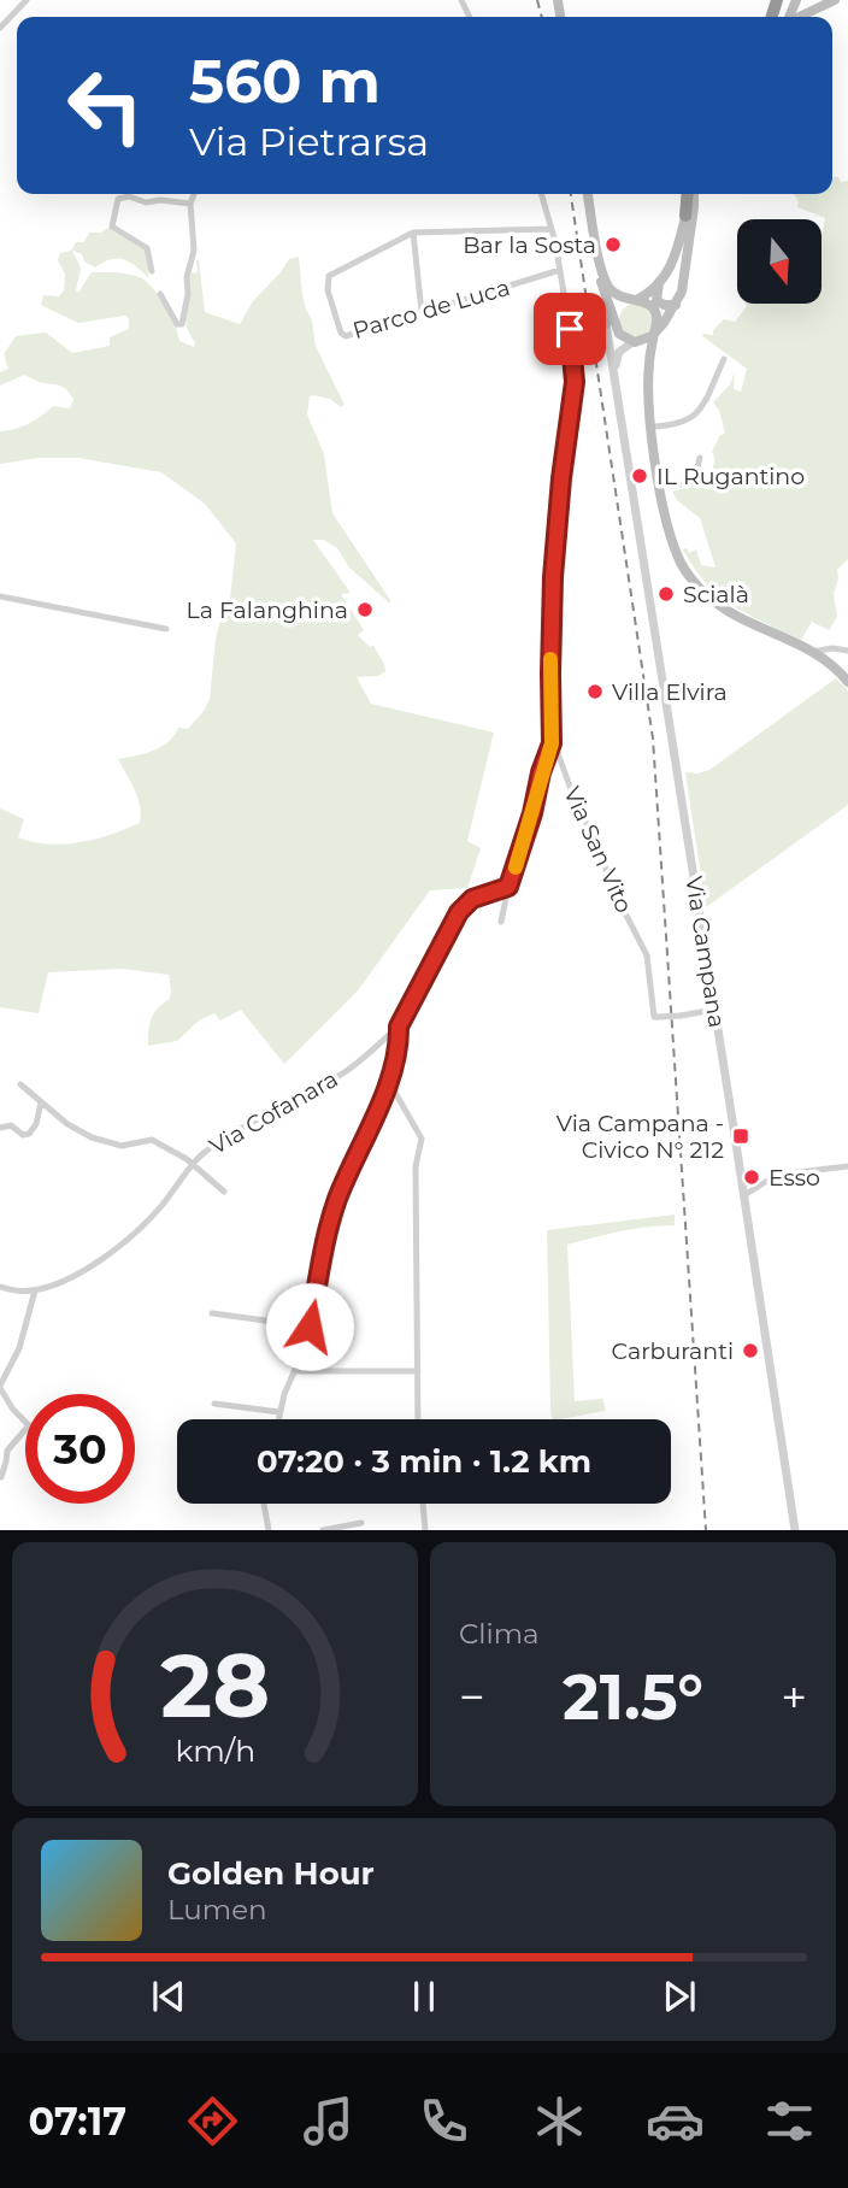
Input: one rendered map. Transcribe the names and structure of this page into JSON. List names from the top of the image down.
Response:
{
  "streets": {
    "street": [
      "Parco de Luca",
      "Via San Vito",
      "Via Campana",
      "Via Cofanara"
    ]
  },
  "crossings": [
    ["Parco de Luca", "Via San Vito"],
    ["Via San Vito", "Via Campana"]
  ],
  "places": {
    "other": [
      "Bar la Sosta",
      "IL Rugantino",
      "Scialà",
      "La Falanghina",
      "Villa Elvira",
      "Esso",
      "Carburanti"
    ],
    "transit": ["Via Campana - Civico N° 212"]
  },
  "north": "bottom",
  "page": {
    "turn": ["560 m", "Via Pietrarsa"],
    "limit": "30",
    "trip": "07:20 · 3 min · 1.2 km",
    "tile": "Clima",
    "heat": ["−", "21.5°", "+"],
    "song": ["Golden Hour", "Lumen"],
    "tabs": "07:17",
    "gauge": ["28", "km/h"]
  }
}
